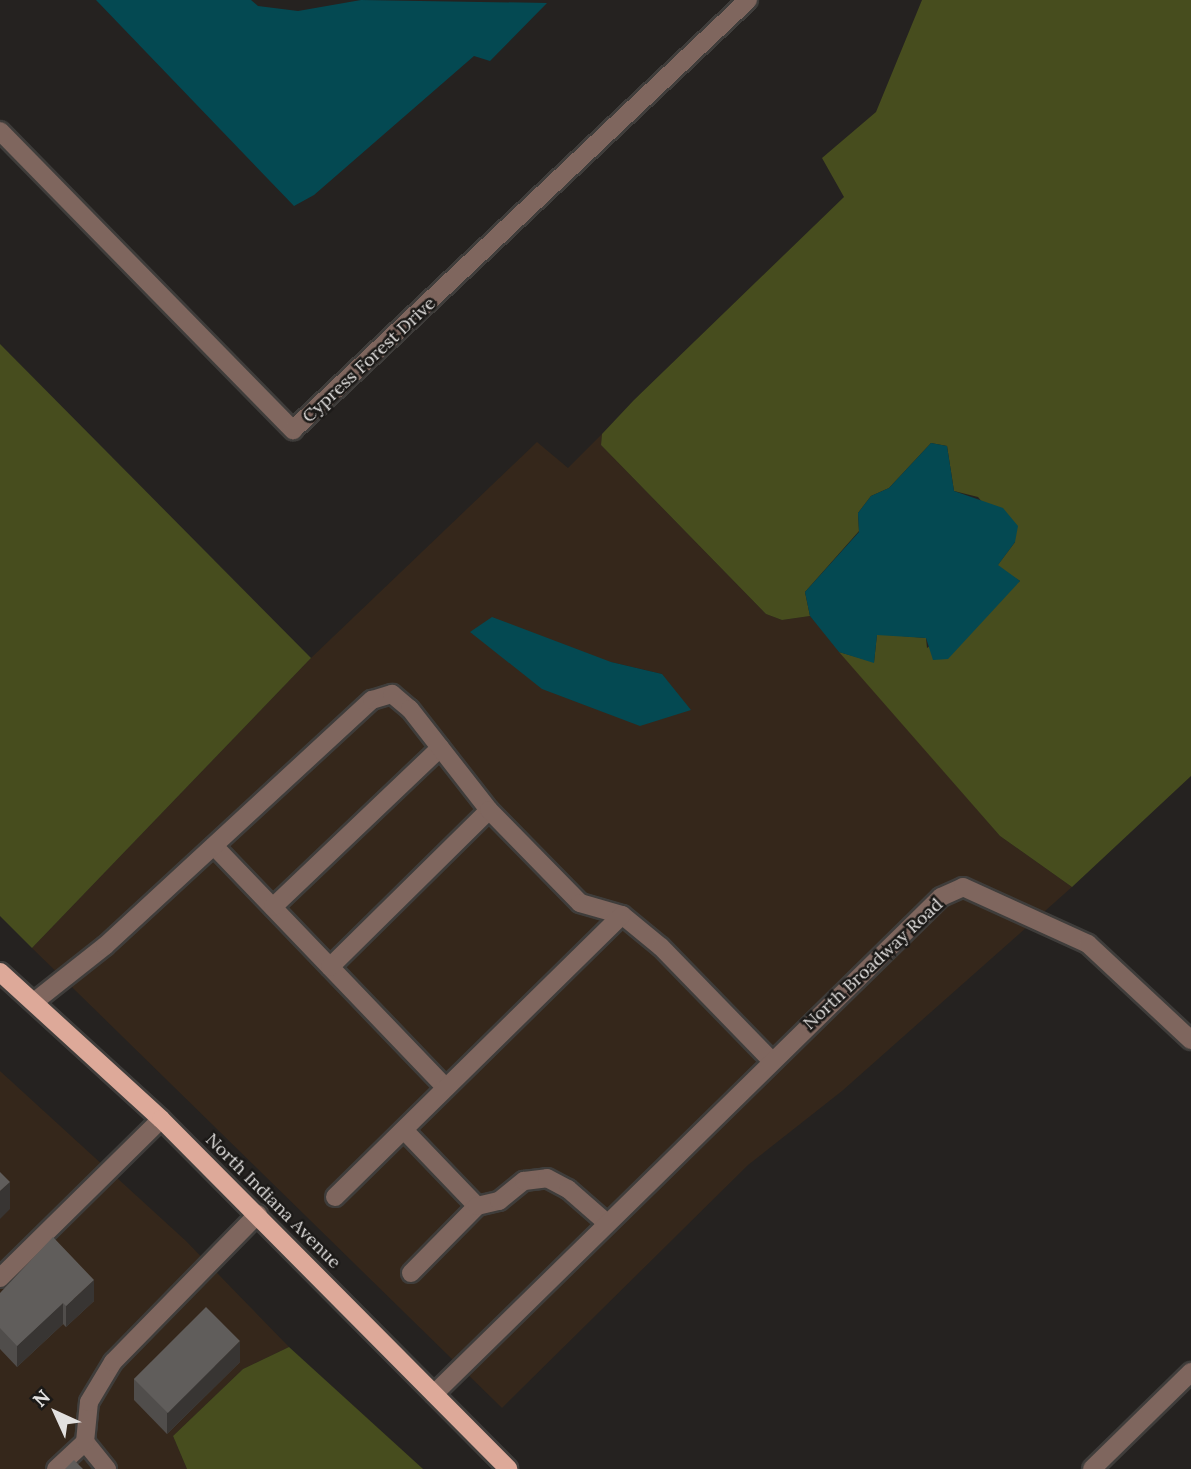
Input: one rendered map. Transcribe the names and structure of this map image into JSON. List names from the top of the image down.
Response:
{
  "streets": {
    "main road": ["North Indiana Avenue"],
    "street": ["Cypress Forest Drive", "North Broadway Road"]
  },
  "crossings": [
    ["North Broadway Road", "North Indiana Avenue"]
  ],
  "north": "top left"
}
